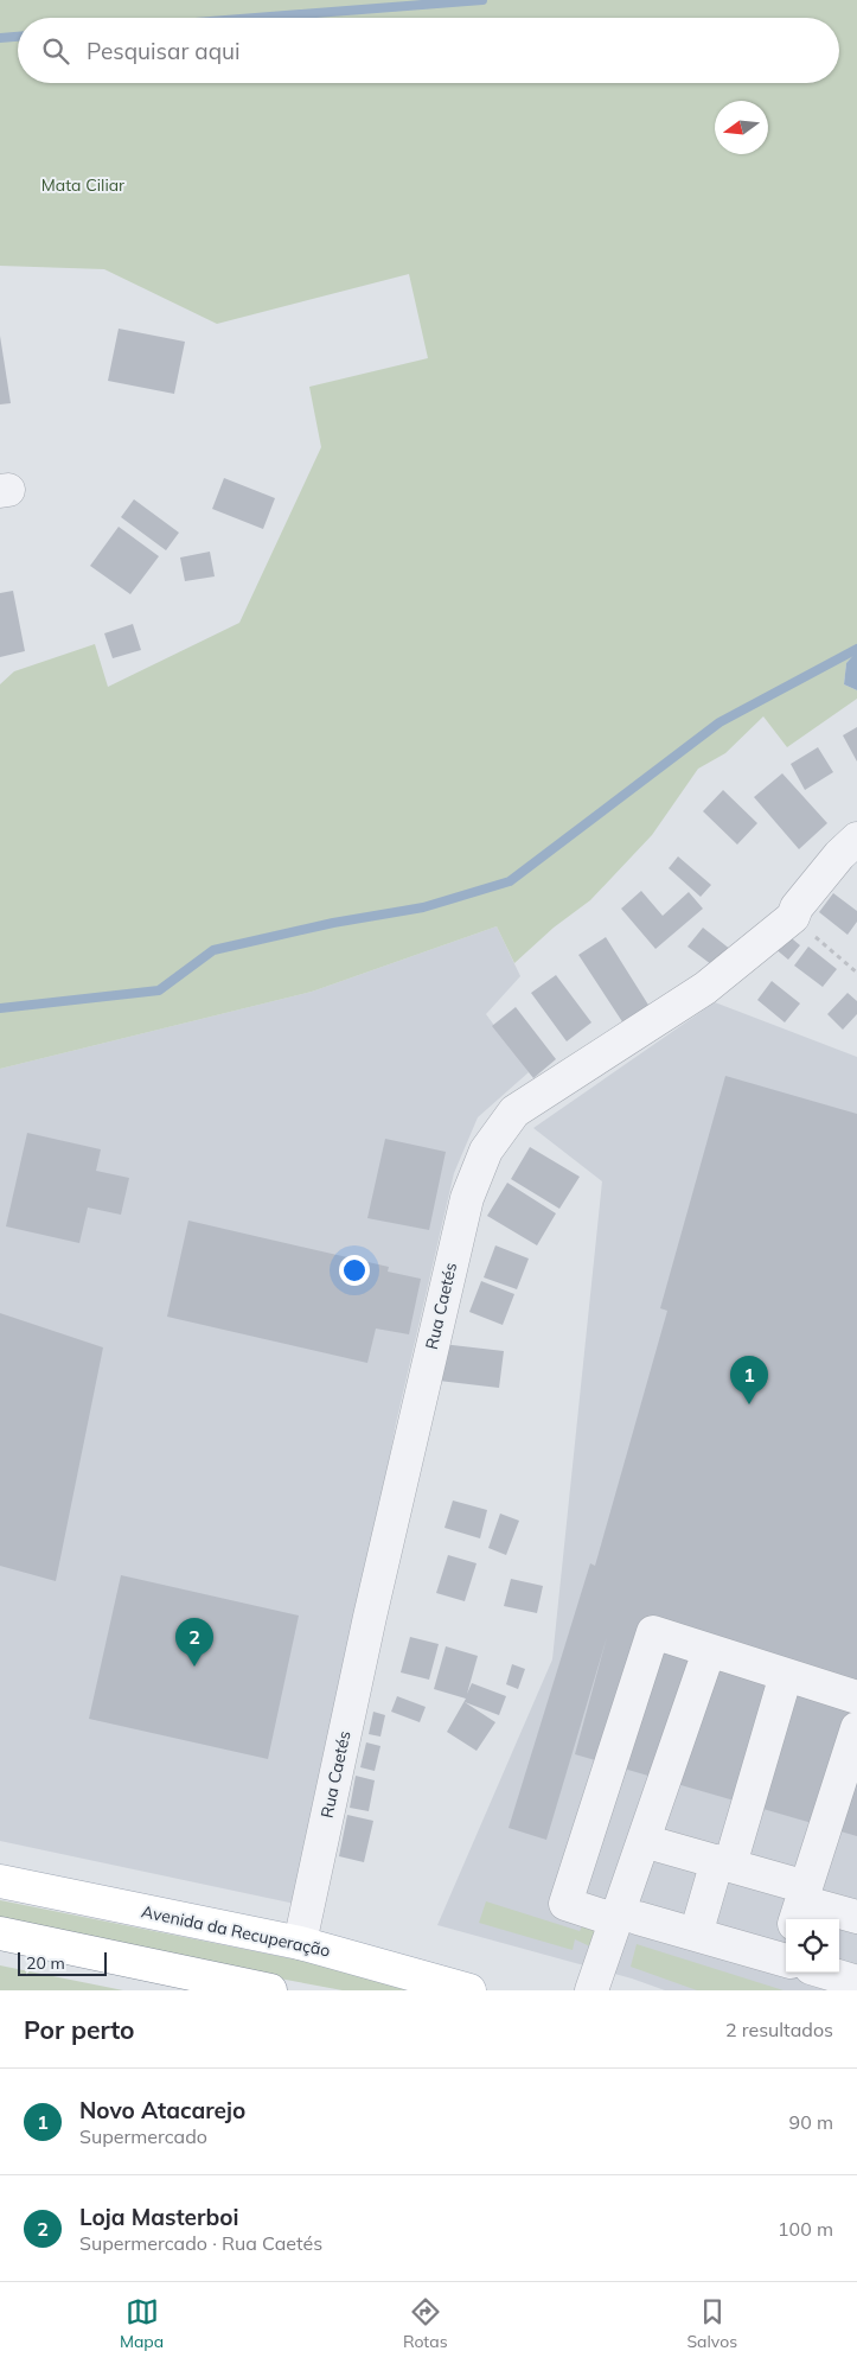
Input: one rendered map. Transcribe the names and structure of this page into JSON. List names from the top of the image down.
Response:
{
  "streets": {
    "main road": ["Avenida da Recuperação"],
    "street": ["Rua Caetés"]
  },
  "crossings": [
    ["Rua Caetés", "Avenida da Recuperação"]
  ],
  "parks": ["Mata Ciliar"],
  "scale_bar": "20 m",
  "north": "left",
  "page": {
    "search": "Pesquisar aqui",
    "pins": ["1", "2"],
    "scale": "20 m",
    "heading": ["Por perto", "2 resultados"],
    "list": [
      {
        "mark": "1",
        "name": "Novo Atacarejo",
        "note": "Supermercado",
        "value": "90 m"
      },
      {
        "mark": "2",
        "name": "Loja Masterboi",
        "note": "Supermercado · Rua Caetés",
        "value": "100 m"
      }
    ],
    "nav": ["Mapa", "Rotas", "Salvos"]
  }
}
